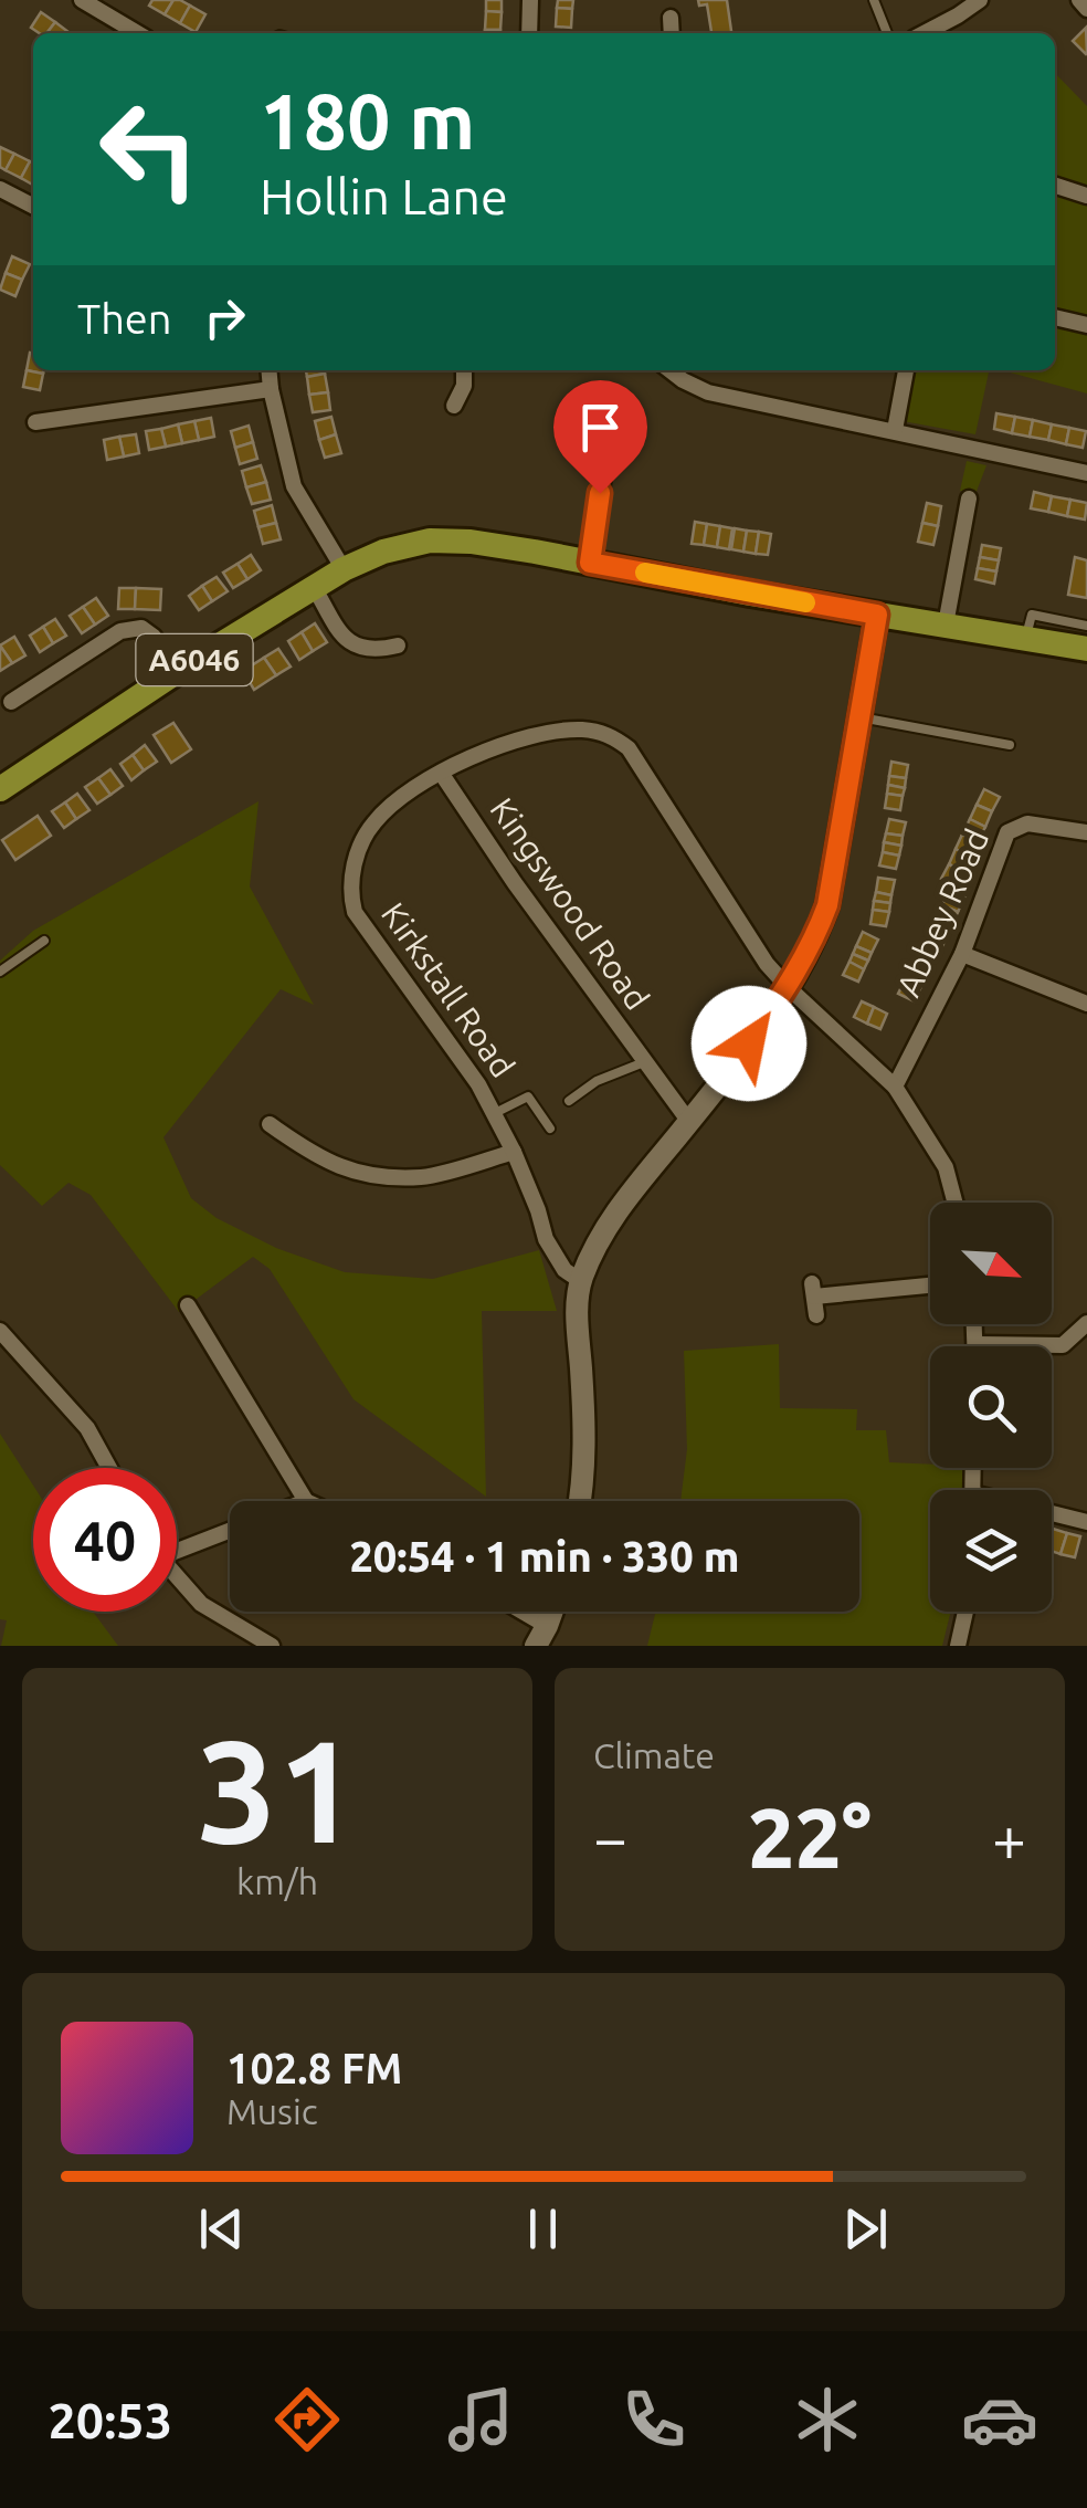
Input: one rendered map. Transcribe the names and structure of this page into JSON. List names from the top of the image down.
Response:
{
  "streets": {
    "main road": ["A6046"],
    "street": ["Kingswood Road", "Abbey Road", "Kirkstall Road"]
  },
  "crossings": [
    ["Kingswood Road", "Kirkstall Road"],
    ["Abbey Road", "Kirkstall Road"]
  ],
  "north": "bottom right",
  "page": {
    "turn": ["180 m", "Hollin Lane"],
    "then": "Then",
    "limit": "40",
    "trip": "20:54 · 1 min · 330 m",
    "tile": [
      ["31", "km/h"],
      "Climate"
    ],
    "heat": ["−", "22°", "+"],
    "song": ["102.8 FM", "Music"],
    "tabs": "20:53"
  }
}
